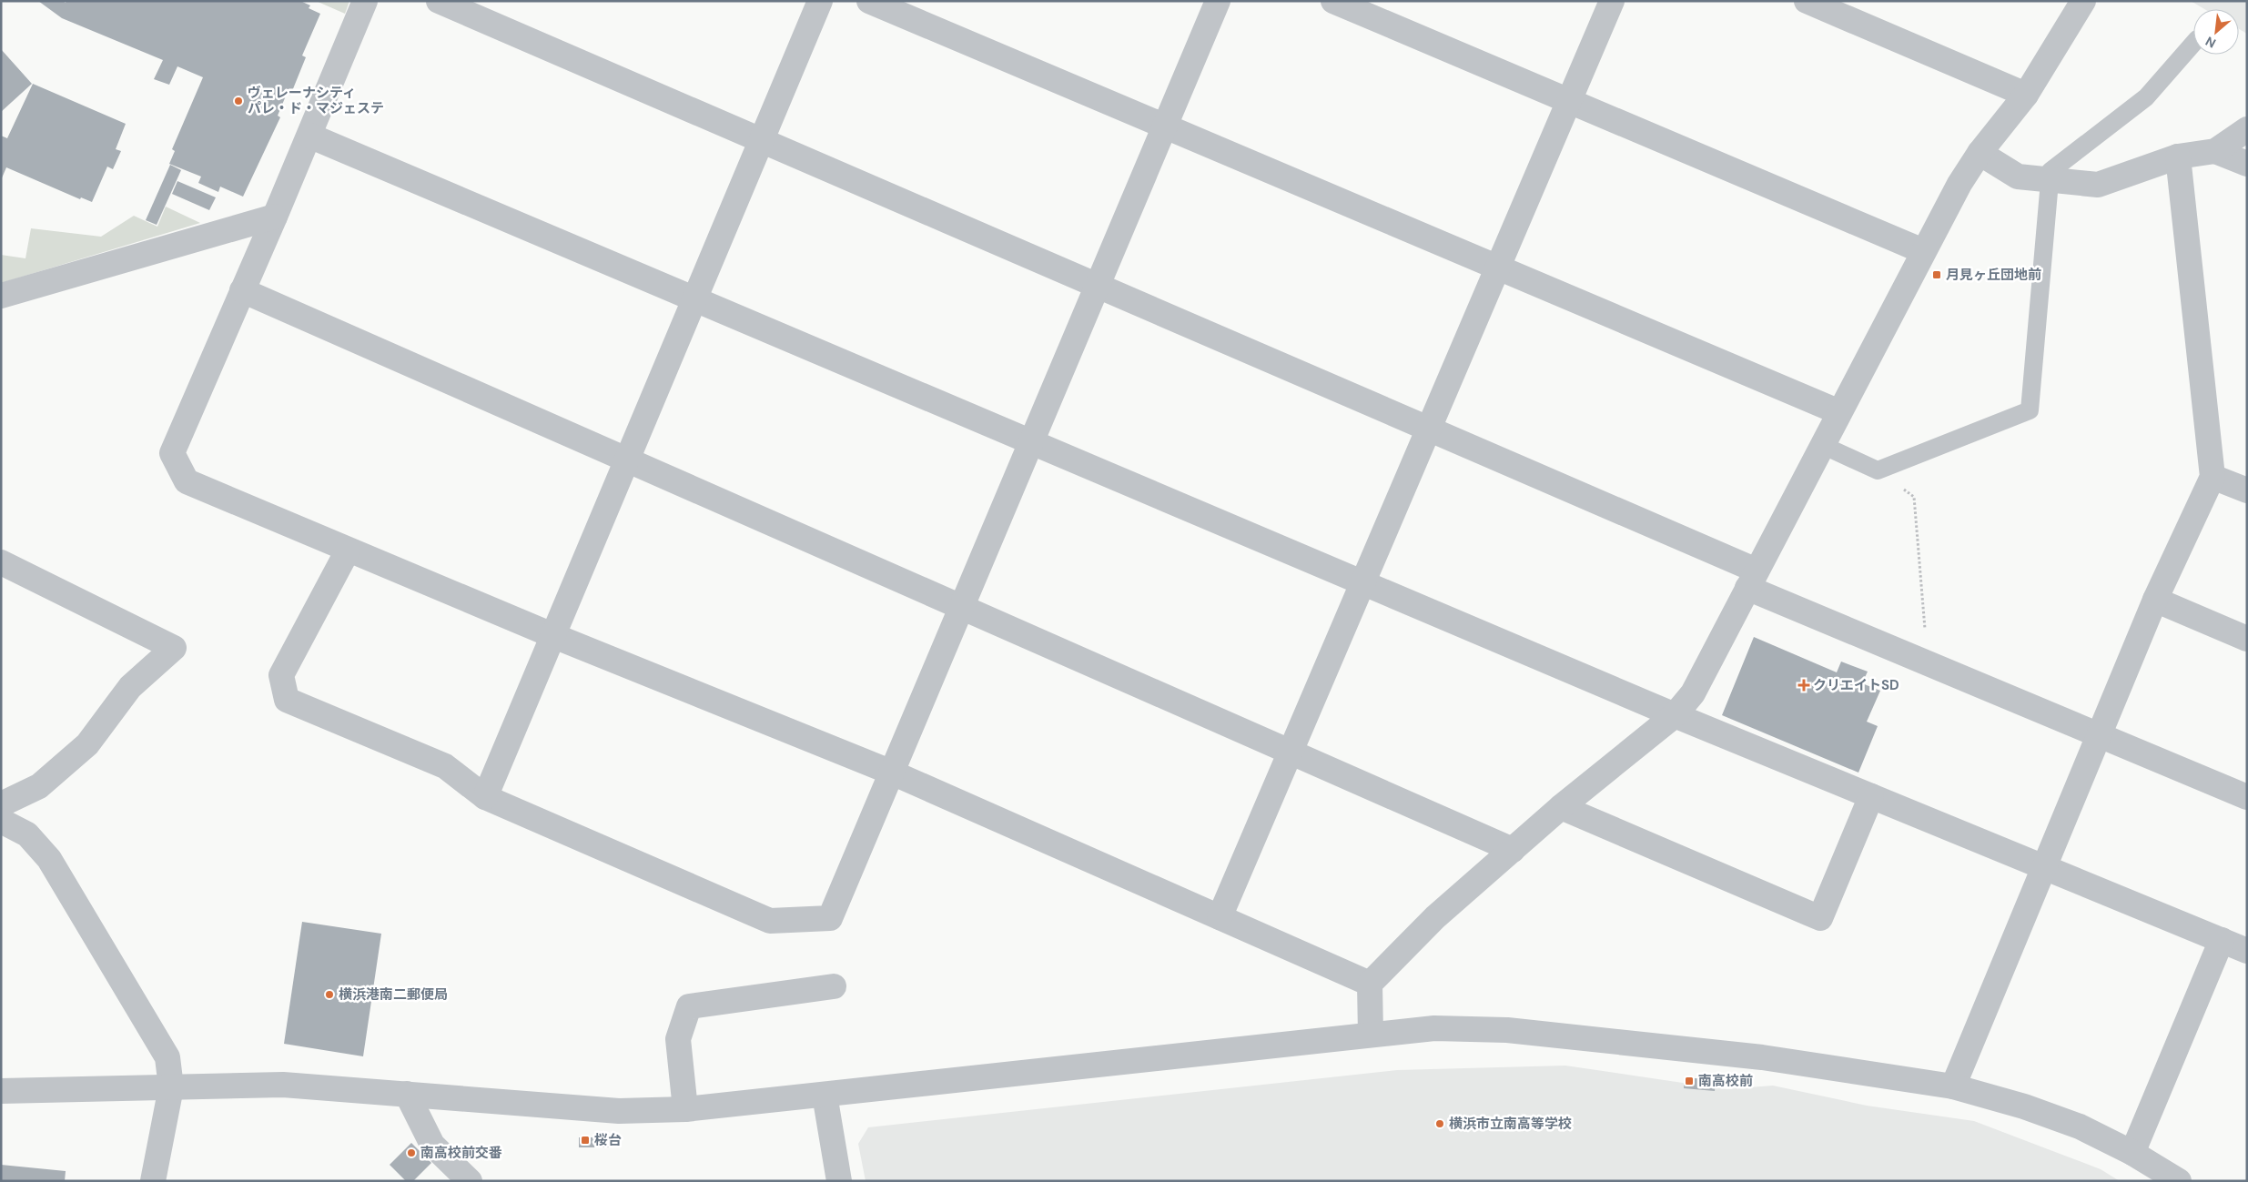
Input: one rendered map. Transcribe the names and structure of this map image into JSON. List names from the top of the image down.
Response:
{
  "places": {
    "other": [
      "ヴェレーナシティ パレ・ド・マジェステ",
      "横浜港南二郵便局",
      "横浜市立南高等学校",
      "南高校前交番"
    ],
    "transit": ["月見ヶ丘団地前", "南高校前", "桜台"],
    "health": ["クリエイトSD"]
  },
  "north": "bottom left"
}
